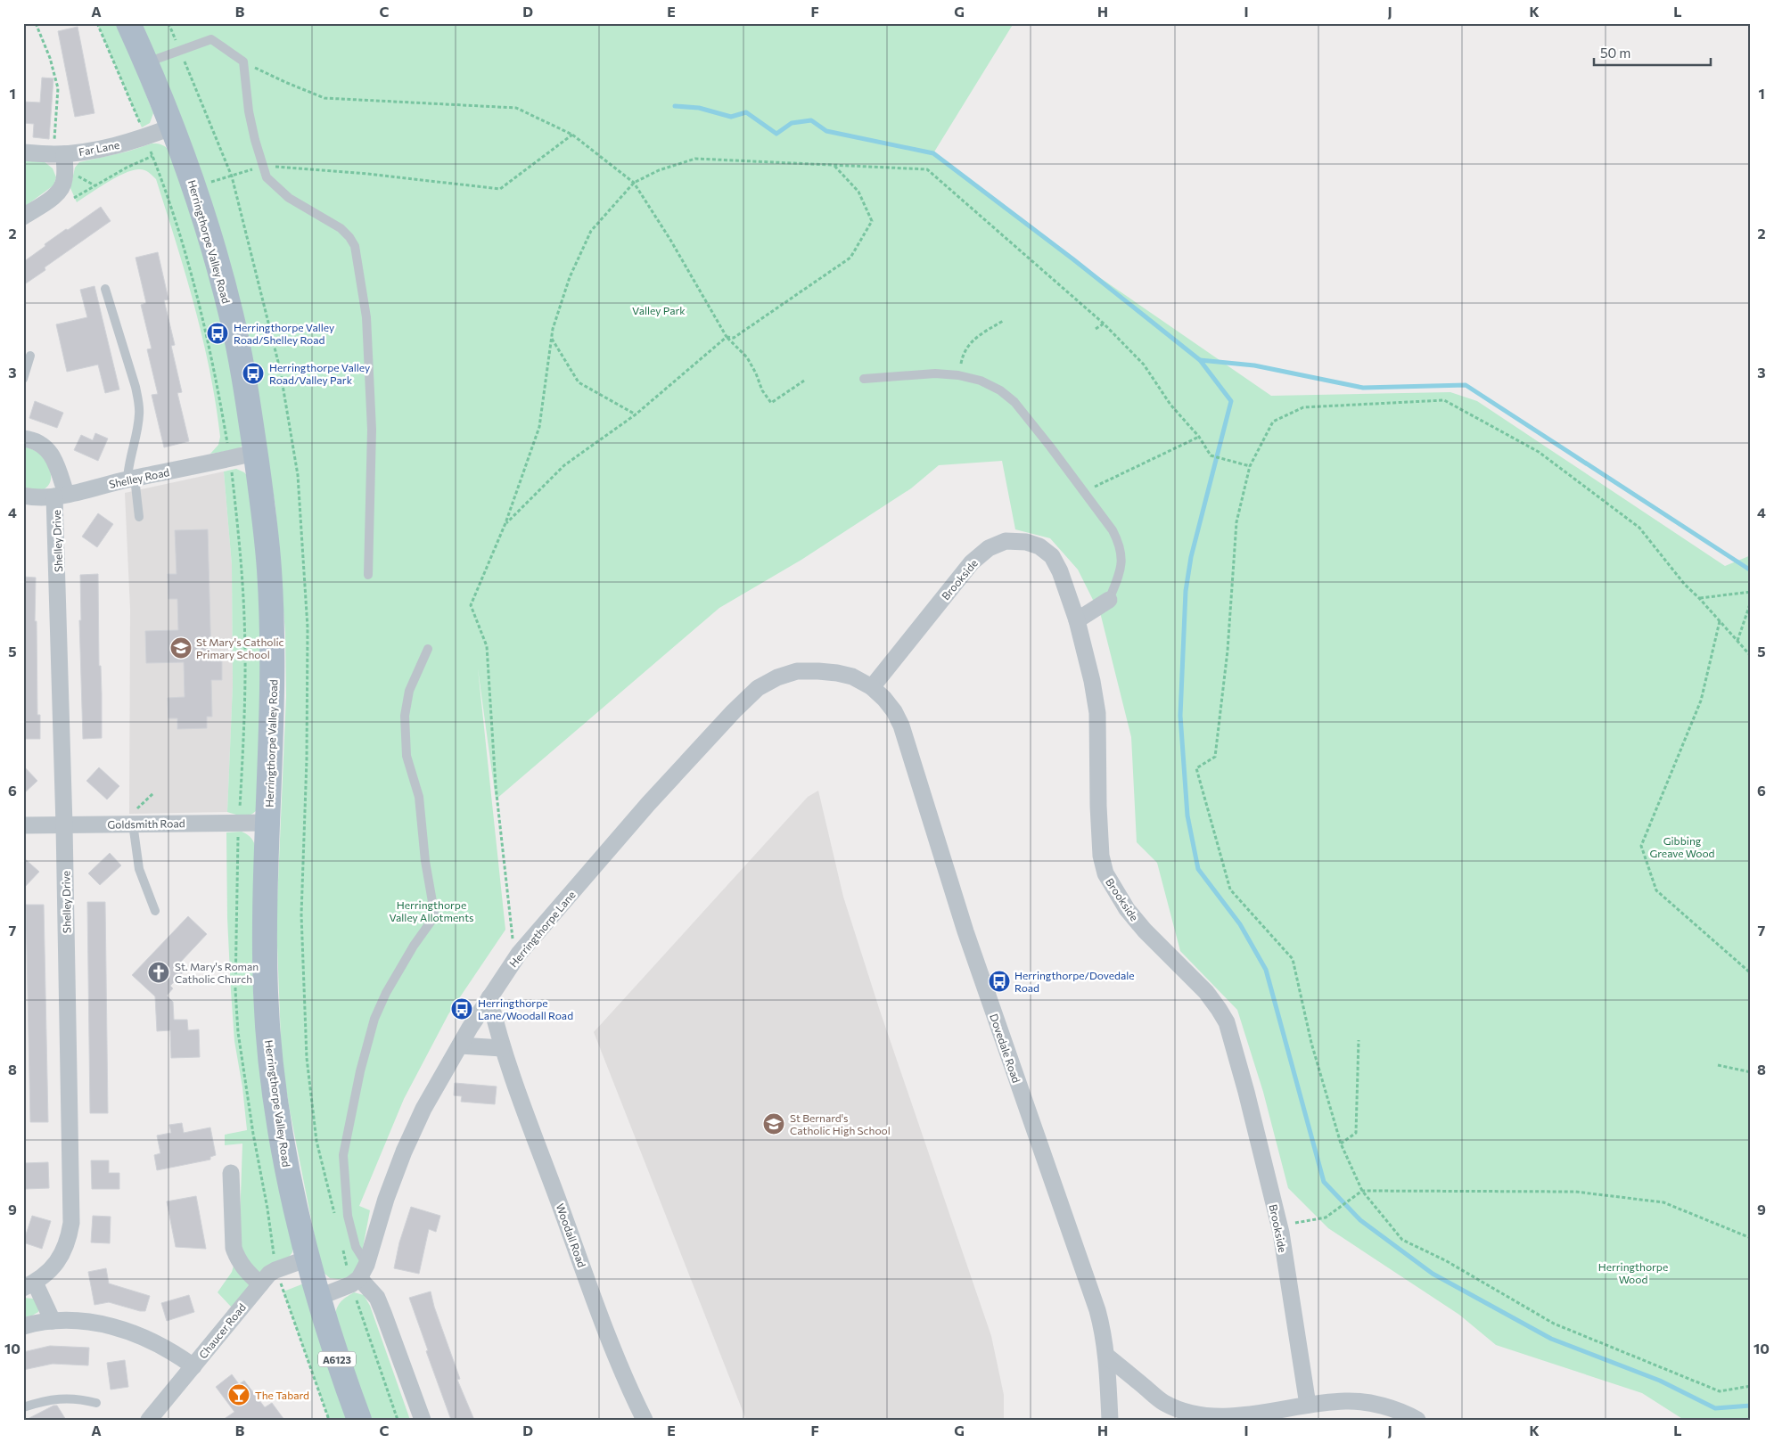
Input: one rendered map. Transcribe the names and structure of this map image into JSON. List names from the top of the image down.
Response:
{
  "streets": {
    "main road": ["Herringthorpe Valley Road", "A6123"],
    "street": [
      "Far Lane",
      "Shelley Road",
      "Shelley Drive",
      "Brookside",
      "Goldsmith Road",
      "Herringthorpe Lane",
      "Dovedale Road",
      "Woodall Road",
      "Chaucer Road"
    ]
  },
  "crossings": [
    ["Far Lane", "Herringthorpe Valley Road"],
    ["Herringthorpe Valley Road", "Shelley Road"],
    ["Herringthorpe Valley Road", "Goldsmith Road"],
    ["Herringthorpe Valley Road", "Chaucer Road"],
    ["Shelley Road", "Shelley Drive"],
    ["Shelley Drive", "Goldsmith Road"],
    ["Brookside", "Herringthorpe Lane"],
    ["Brookside", "Dovedale Road"],
    ["Herringthorpe Lane", "Dovedale Road"],
    ["Herringthorpe Lane", "Woodall Road"]
  ],
  "parks": [
    "Valley Park",
    "Gibbing Greave Wood",
    "Herringthorpe Valley Allotments",
    "Herringthorpe Wood"
  ],
  "places": {
    "bus stop": [
      "Herringthorpe Valley Road/Shelley Road",
      "Herringthorpe Valley Road/Valley Park",
      "Herringthorpe/Dovedale Road",
      "Herringthorpe Lane/Woodall Road"
    ],
    "school or university": ["St Mary's Catholic Primary School", "St Bernard's Catholic High School"],
    "church": ["St. Mary's Roman Catholic Church"],
    "bar": ["The Tabard"]
  },
  "scale_bar": "50 m",
  "grid": {
    "columns": [
      "A",
      "B",
      "C",
      "D",
      "E",
      "F",
      "G",
      "H",
      "I",
      "J",
      "K",
      "L"
    ],
    "rows": [
      "1",
      "2",
      "3",
      "4",
      "5",
      "6",
      "7",
      "8",
      "9",
      "10"
    ]
  }
}
